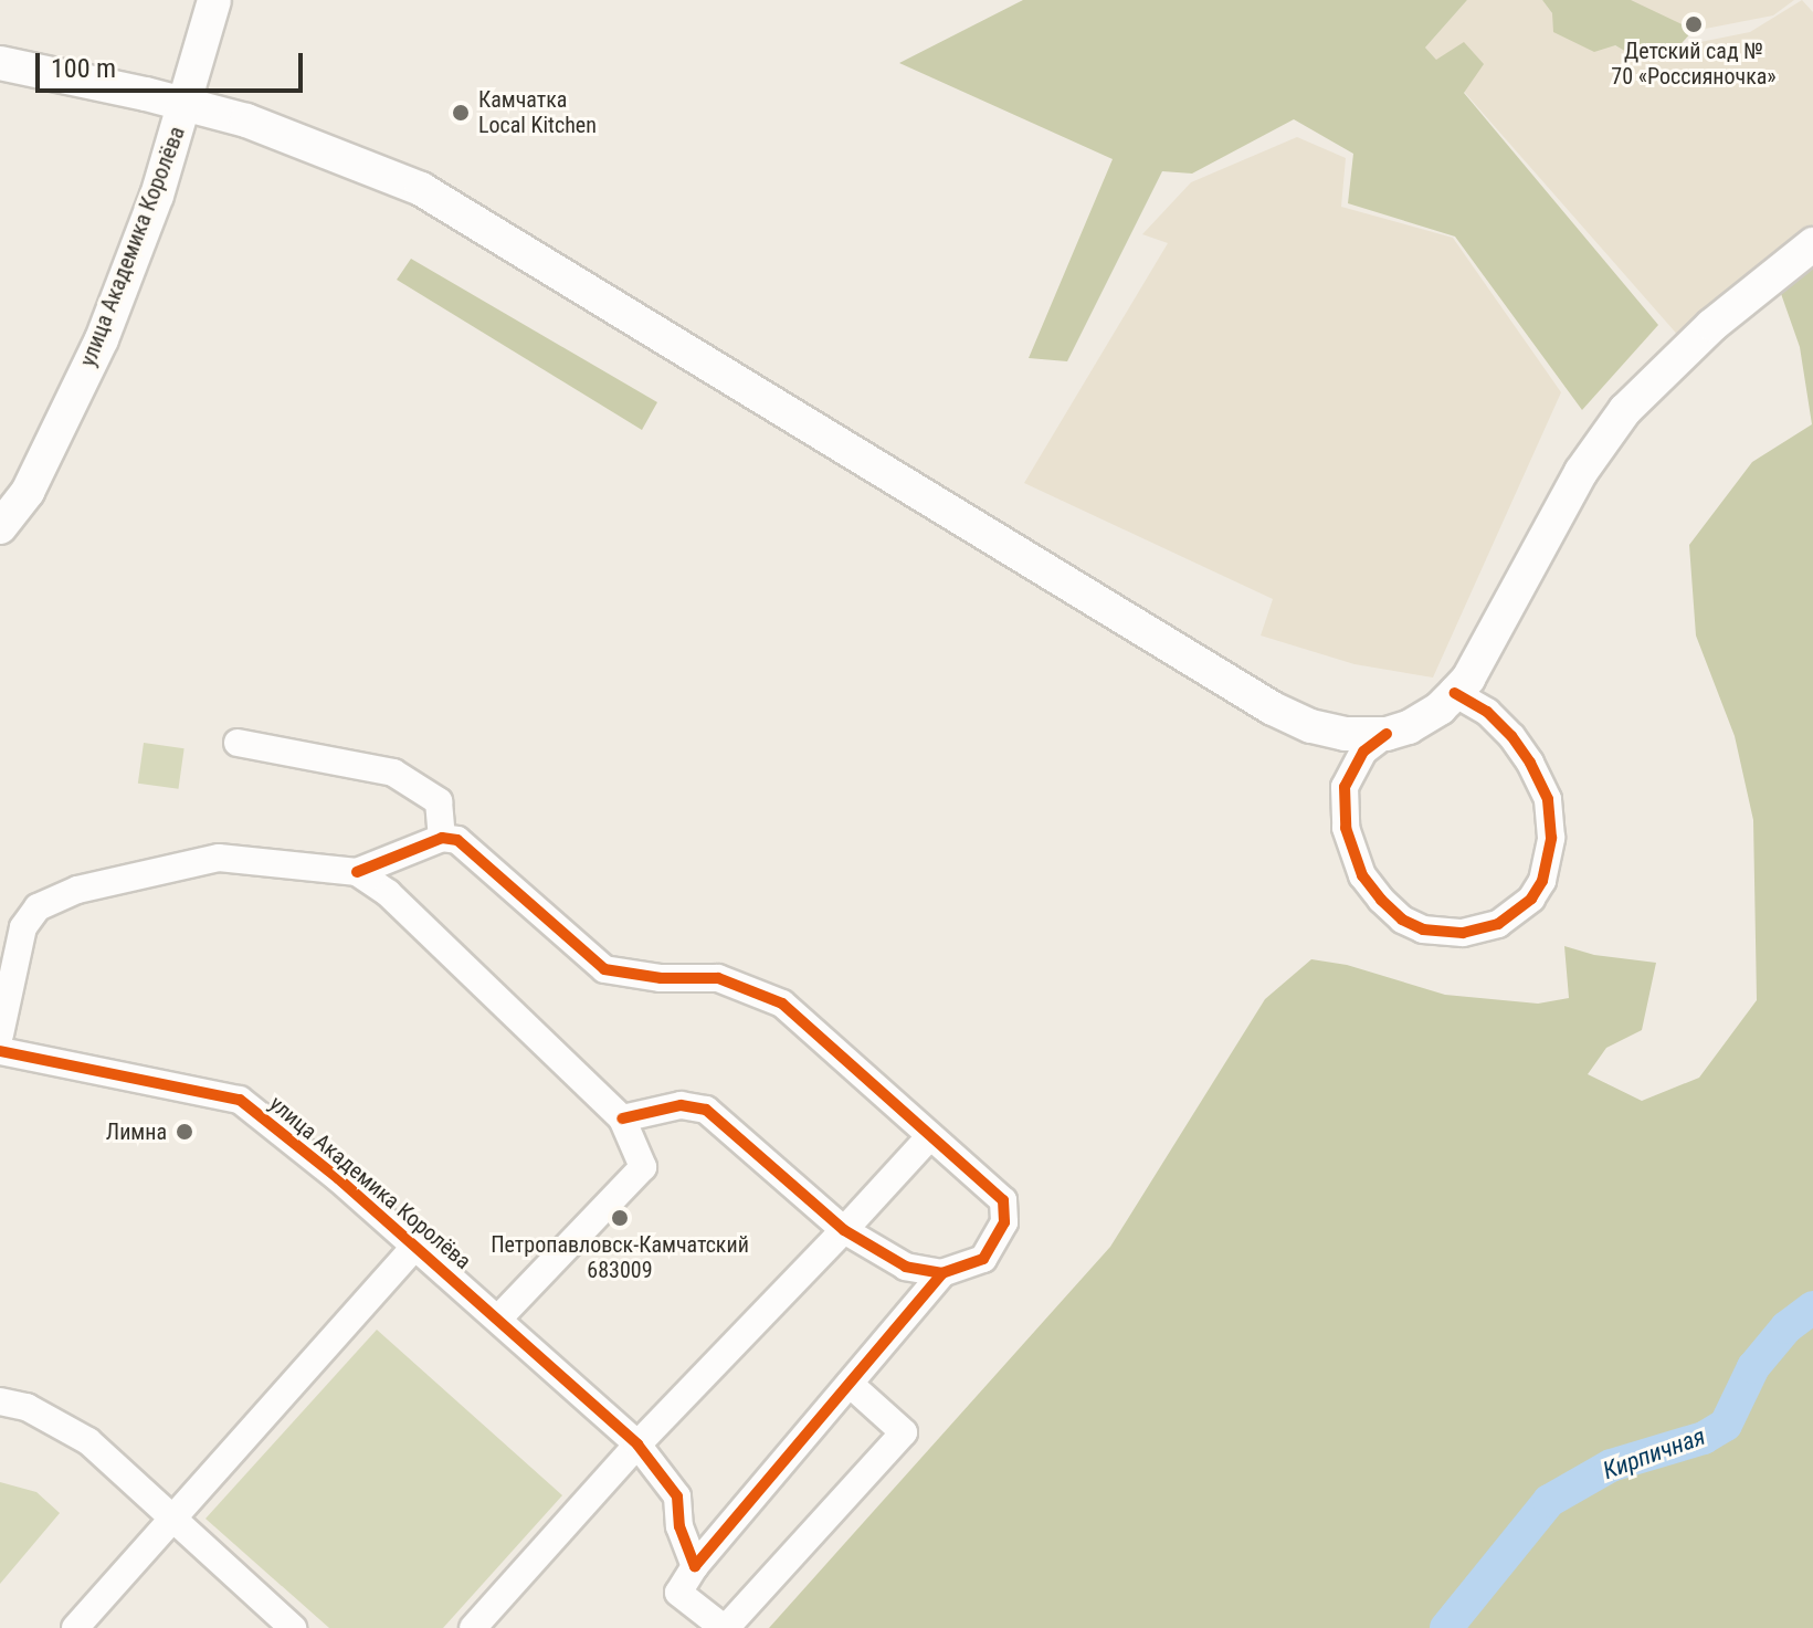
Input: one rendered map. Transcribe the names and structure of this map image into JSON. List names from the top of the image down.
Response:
{
  "streets": {
    "main road": ["улица Академика Королёва"]
  },
  "water": ["Кирпичная"],
  "places": [
    "Детский сад № 70 «Россияночка»",
    "Камчатка Local Kitchen",
    "Лимна",
    "Петропавловск-Камчатский 683009"
  ],
  "scale_bar": "100 m"
}
